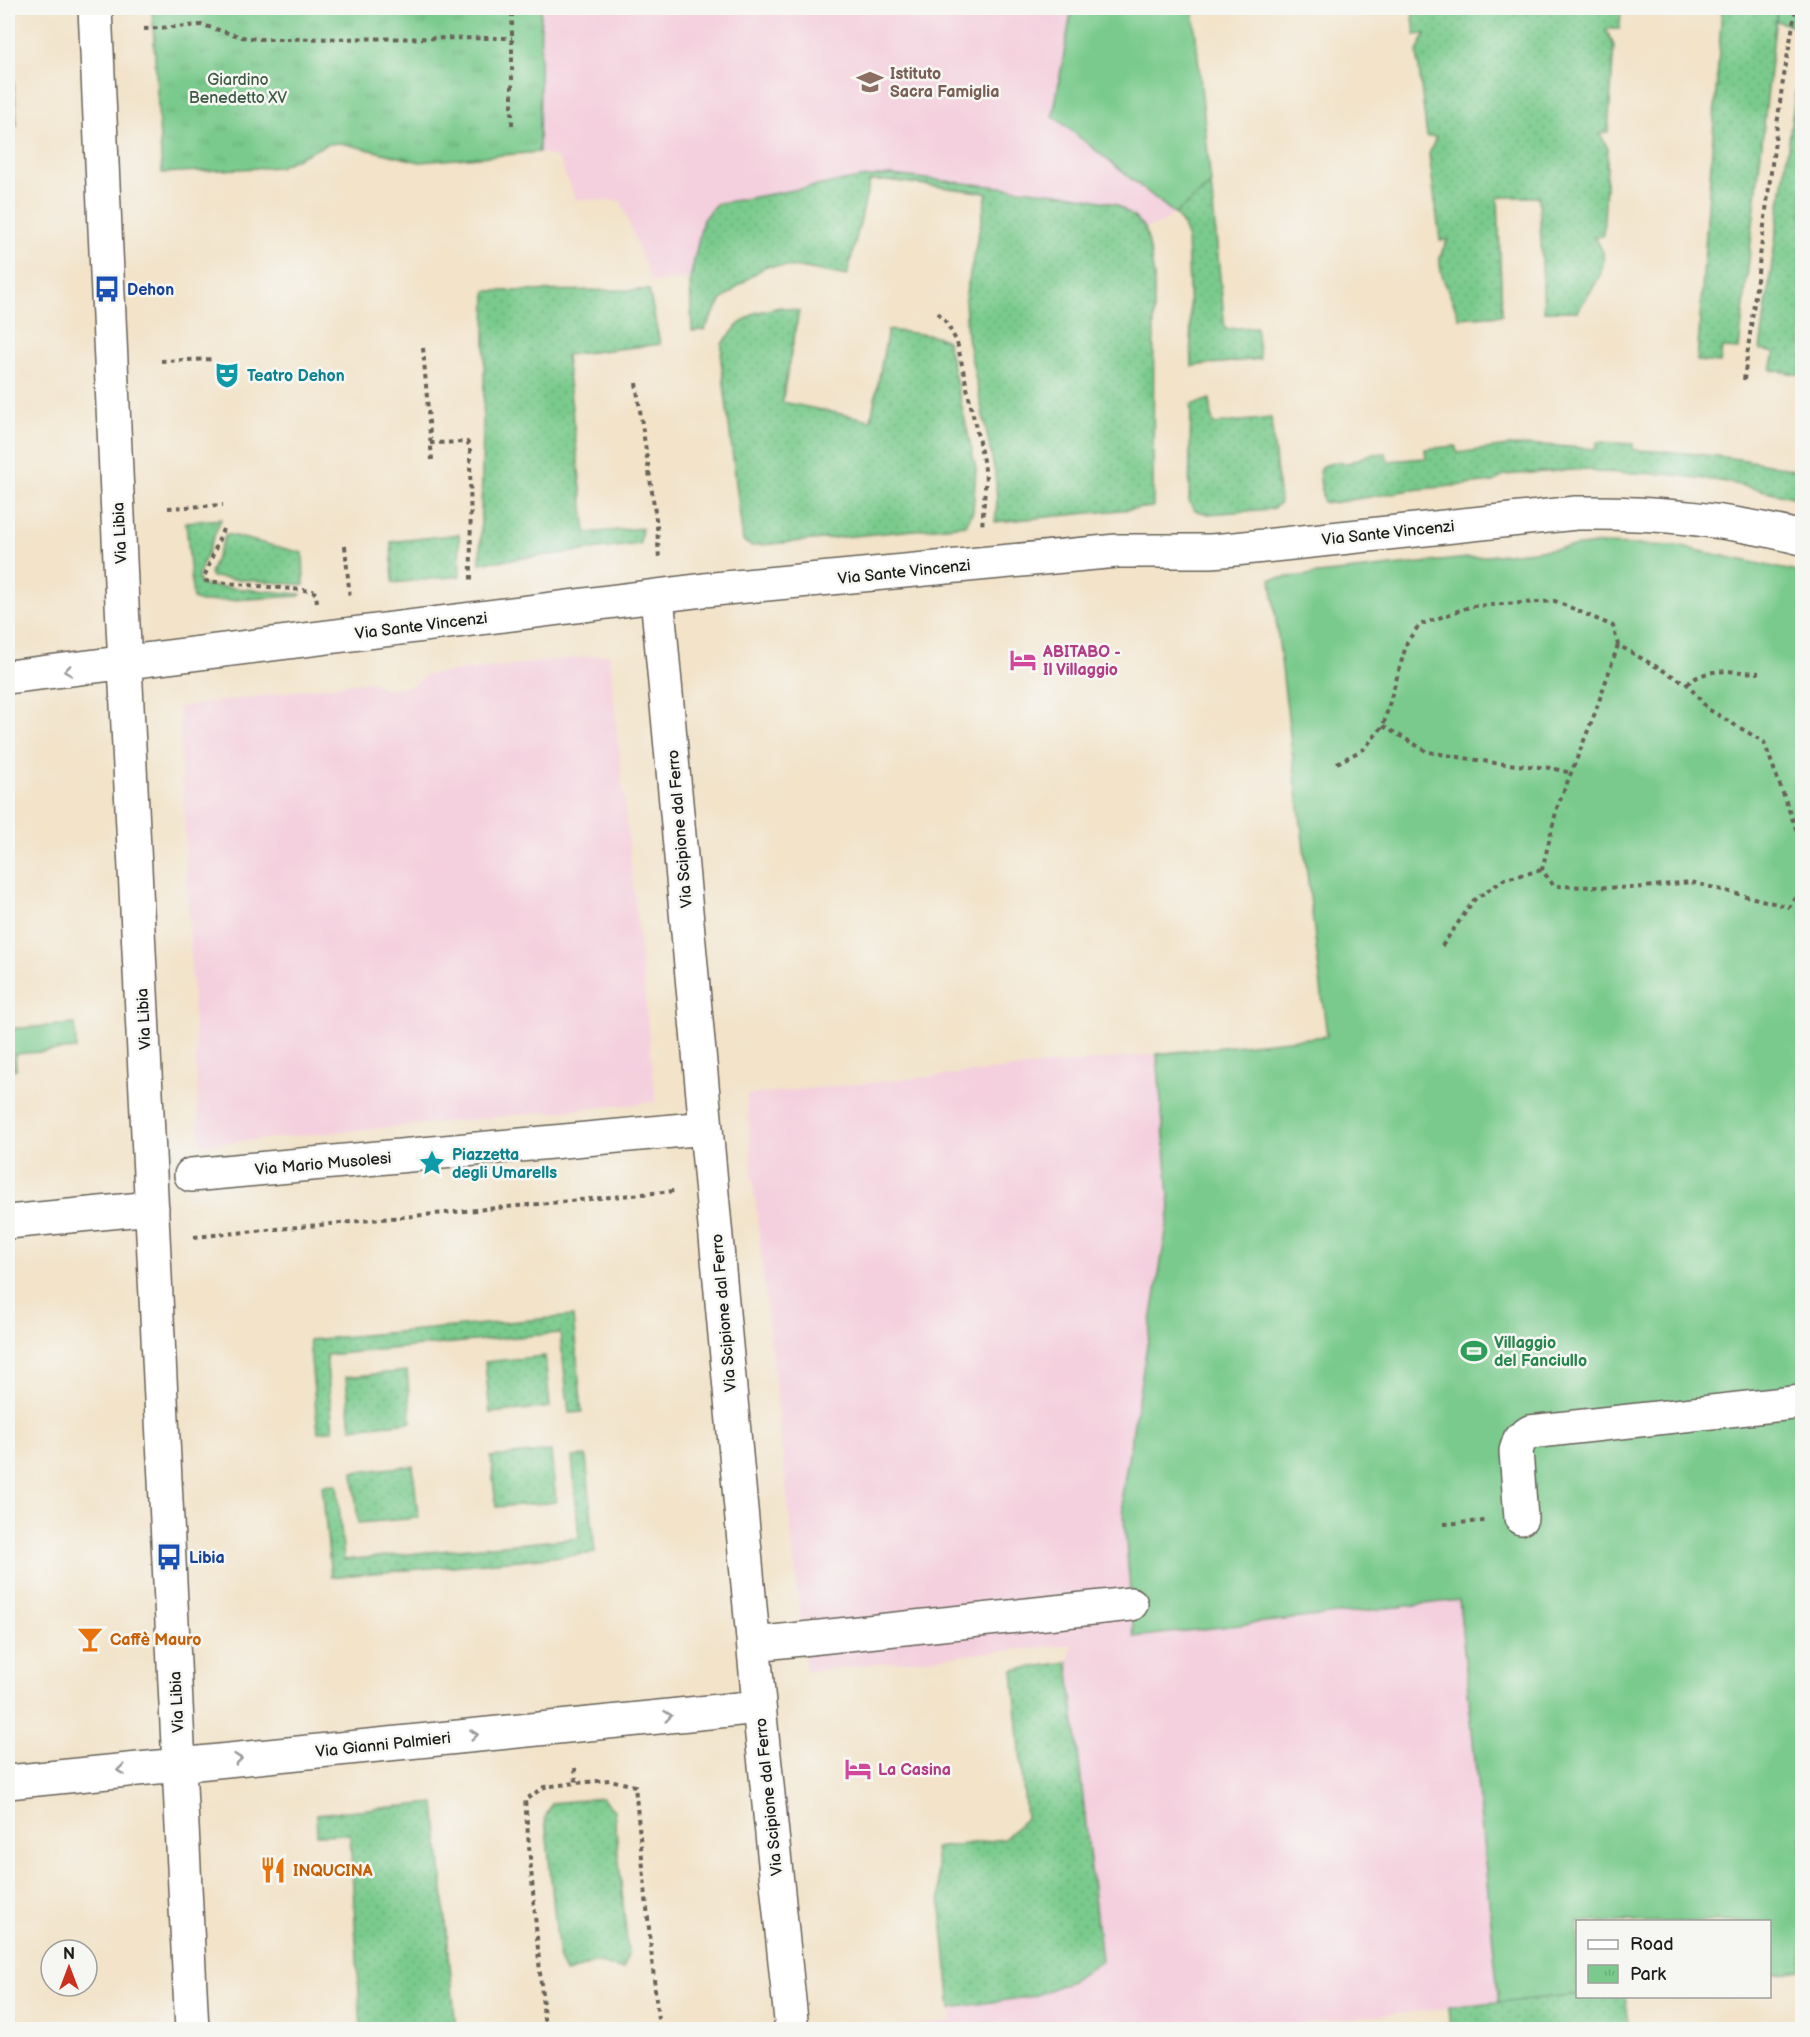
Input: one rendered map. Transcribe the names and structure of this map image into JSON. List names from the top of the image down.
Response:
{
  "streets": {
    "street": [
      "Via Sante Vincenzi",
      "Via Libia",
      "Via Scipione dal Ferro",
      "Via Mario Musolesi",
      "Via Gianni Palmieri"
    ]
  },
  "crossings": [
    ["Via Sante Vincenzi", "Via Libia"],
    ["Via Sante Vincenzi", "Via Scipione dal Ferro"],
    ["Via Libia", "Via Gianni Palmieri"],
    ["Via Scipione dal Ferro", "Via Mario Musolesi"],
    ["Via Scipione dal Ferro", "Via Gianni Palmieri"]
  ],
  "parks": ["Giardino Benedetto XV"],
  "places": {
    "school or university": ["Istituto Sacra Famiglia"],
    "bus stop": ["Dehon", "Libia"],
    "theatre": ["Teatro Dehon"],
    "hotel": ["ABITABO - Il Villaggio", "La Casina"],
    "place": ["Piazzetta degli Umarells"],
    "sports": ["Villaggio del Fanciullo"],
    "bar": ["Caffè Mauro"],
    "restaurant": ["INQUCINA"]
  },
  "legend": ["Road", "Park"],
  "north": "top"
}
